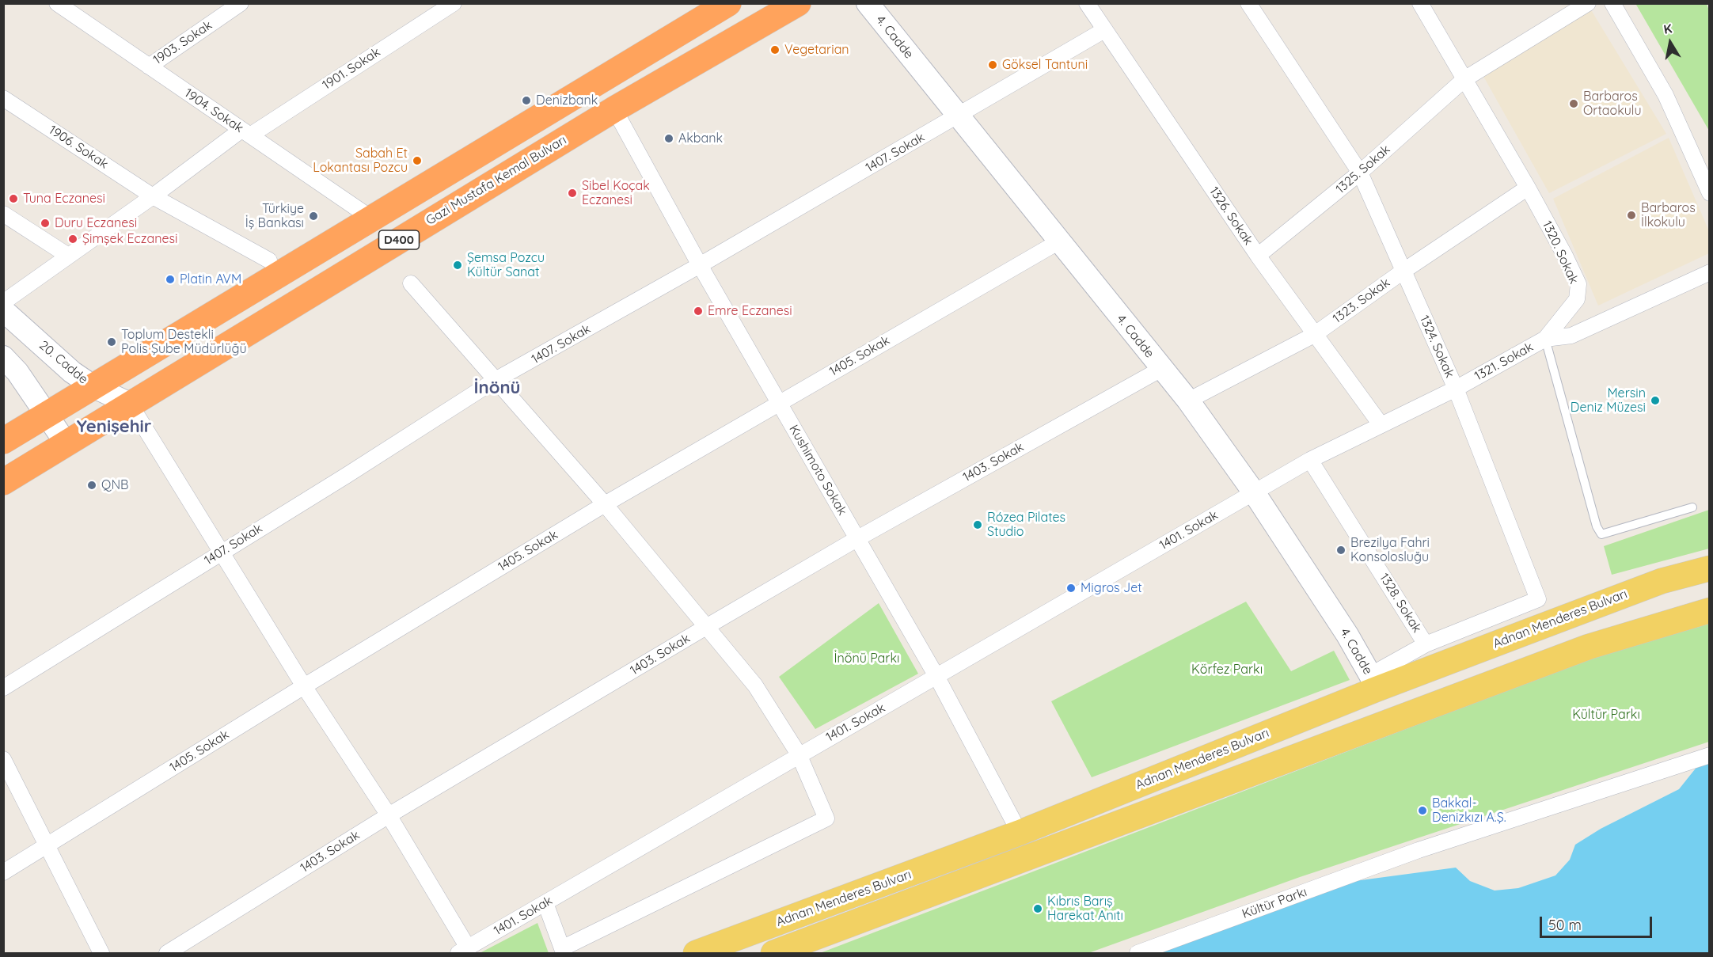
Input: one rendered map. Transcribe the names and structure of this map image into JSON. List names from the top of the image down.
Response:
{
  "streets": {
    "highway": ["Gazi Mustafa Kemal Bulvarı", "D400"],
    "main road": ["Adnan Menderes Bulvarı"],
    "street": [
      "4. Cadde",
      "1903. Sokak",
      "1901. Sokak",
      "1904. Sokak",
      "1906. Sokak",
      "1407. Sokak",
      "1325. Sokak",
      "1326. Sokak",
      "1320. Sokak",
      "1323. Sokak",
      "1324. Sokak",
      "1405. Sokak",
      "1321. Sokak",
      "20. Cadde",
      "1403. Sokak",
      "Kushimoto Sokak",
      "1401. Sokak",
      "1328. Sokak",
      "Kültür Parkı"
    ]
  },
  "crossings": [
    ["4. Cadde", "1407. Sokak"],
    ["4. Cadde", "1323. Sokak"],
    ["4. Cadde", "1405. Sokak"],
    ["4. Cadde", "1321. Sokak"],
    ["4. Cadde", "1403. Sokak"],
    ["4. Cadde", "1401. Sokak"],
    ["4. Cadde", "1328. Sokak"],
    ["4. Cadde", "Adnan Menderes Bulvarı"],
    ["1903. Sokak", "1904. Sokak"],
    ["1901. Sokak", "1904. Sokak"],
    ["1901. Sokak", "1906. Sokak"],
    ["1904. Sokak", "D400"],
    ["1407. Sokak", "1326. Sokak"],
    ["1407. Sokak", "Kushimoto Sokak"],
    ["1325. Sokak", "1326. Sokak"],
    ["1325. Sokak", "1320. Sokak"],
    ["1325. Sokak", "1324. Sokak"],
    ["Gazi Mustafa Kemal Bulvarı", "20. Cadde"],
    ["Gazi Mustafa Kemal Bulvarı", "Kushimoto Sokak"],
    ["1326. Sokak", "1323. Sokak"],
    ["1326. Sokak", "1321. Sokak"],
    ["D400", "20. Cadde"],
    ["1320. Sokak", "1323. Sokak"],
    ["1320. Sokak", "1321. Sokak"],
    ["1323. Sokak", "1324. Sokak"],
    ["1324. Sokak", "1321. Sokak"],
    ["1324. Sokak", "1328. Sokak"],
    ["1405. Sokak", "Kushimoto Sokak"],
    ["1321. Sokak", "1401. Sokak"],
    ["1321. Sokak", "1328. Sokak"],
    ["1403. Sokak", "Kushimoto Sokak"],
    ["Kushimoto Sokak", "1401. Sokak"],
    ["Kushimoto Sokak", "Adnan Menderes Bulvarı"],
    ["1328. Sokak", "Adnan Menderes Bulvarı"]
  ],
  "districts": ["İnönü", "Yenişehir"],
  "parks": ["İnönü Parkı", "Körfez Parkı", "Kültür Parkı"],
  "places": [
    "Vegetarian",
    "Göksel Tantuni",
    "Denizbank",
    "Barbaros Ortaokulu",
    "Akbank",
    "Sabah Et Lokantası Pozcu",
    "Sibel Koçak Eczanesi",
    "Tuna Eczanesi",
    "Barbaros İlkokulu",
    "Türkiye İş Bankası",
    "Duru Eczanesi",
    "Şimşek Eczanesi",
    "Şemsa Pozcu Kültür Sanat",
    "Platin AVM",
    "Emre Eczanesi",
    "Toplum Destekli Polis Şube Müdürlüğü",
    "Mersin Deniz Müzesi",
    "QNB",
    "Rózea Pilates Studio",
    "Brezilya Fahri Konsolosluğu",
    "Migros Jet",
    "Bakkal- Denizkızı A.Ş.",
    "Kıbrıs Barış Harekat Anıtı"
  ],
  "scale_bar": "50 m",
  "north": "top"
}
